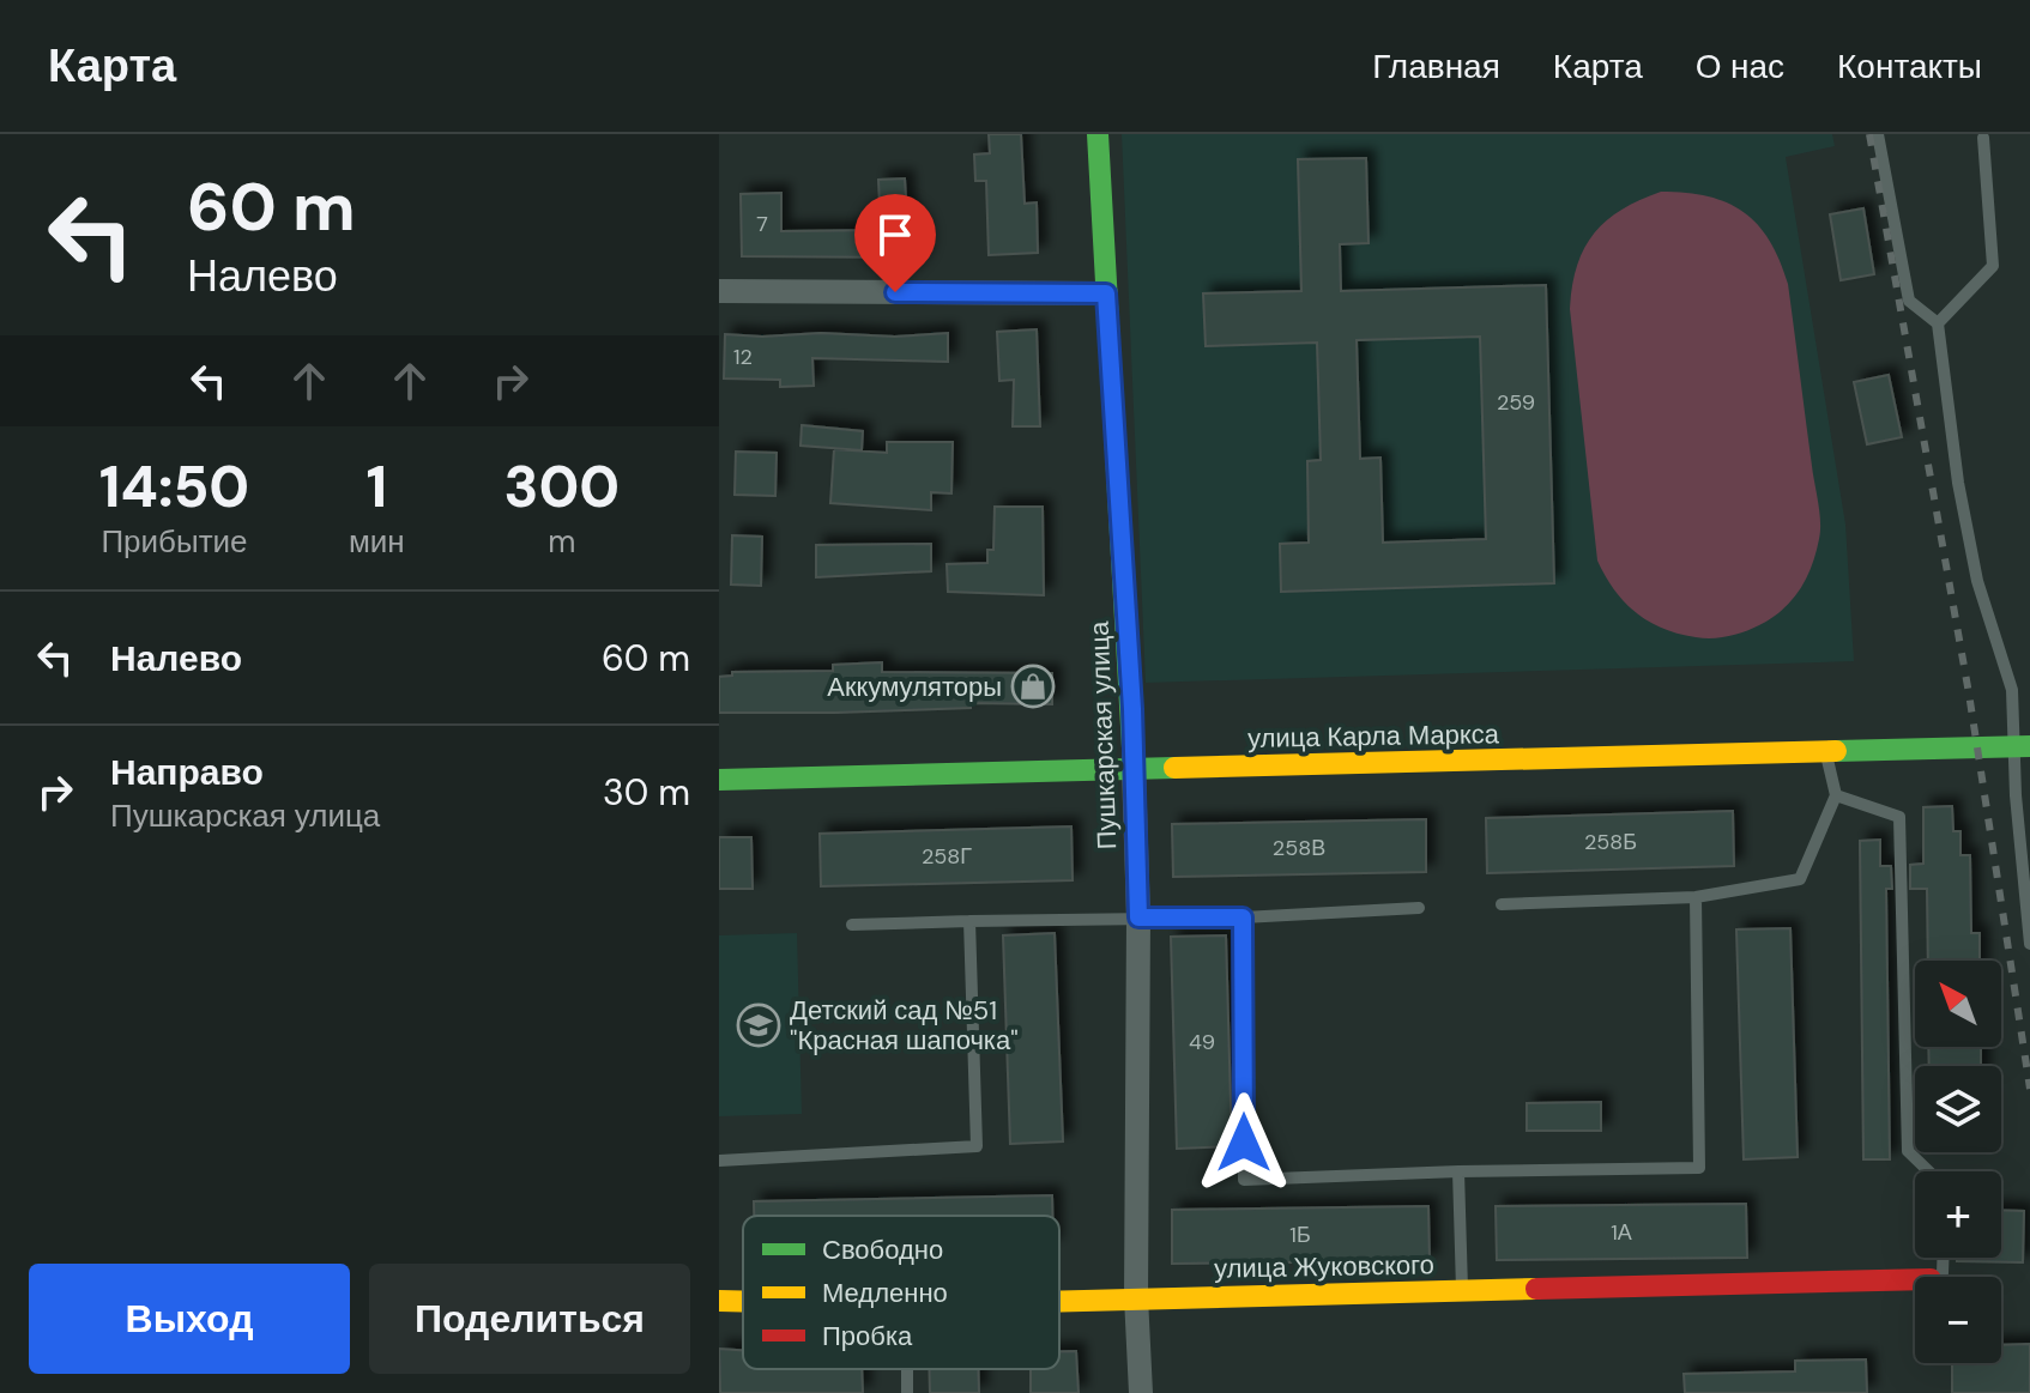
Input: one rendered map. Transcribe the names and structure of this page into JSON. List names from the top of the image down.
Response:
{
  "streets": {
    "street": ["Пушкарская улица", "улица Карла Маркса", "улица Жуковского"]
  },
  "crossings": [
    ["Пушкарская улица", "улица Карла Маркса"],
    ["Пушкарская улица", "улица Жуковского"]
  ],
  "places": {
    "shop": ["Аккумуляторы"],
    "school or university": ["Детский сад №51 \"Красная шапочка\""]
  },
  "house_numbers": [
    "7",
    "12",
    "259",
    "258Б",
    "258В",
    "258Г",
    "49",
    "1А",
    "1Б"
  ],
  "legend": ["Свободно", "Медленно", "Пробка"],
  "north": "top left",
  "page": {
    "header": "Карта",
    "nav": [
      "Главная",
      "Карта",
      "О нас",
      "Контакты"
    ],
    "turn": ["60 m", "Налево"],
    "eta": [
      "14:50",
      "Прибытие",
      "1",
      "мин",
      "300",
      "m"
    ],
    "list": [
      {
        "name": "Налево",
        "value": "60 m"
      },
      {
        "name": "Направо",
        "note": "Пушкарская улица",
        "value": "30 m"
      }
    ],
    "map_buttons": ["+", "−"],
    "buttons": ["Выход", "Поделиться"]
  }
}
